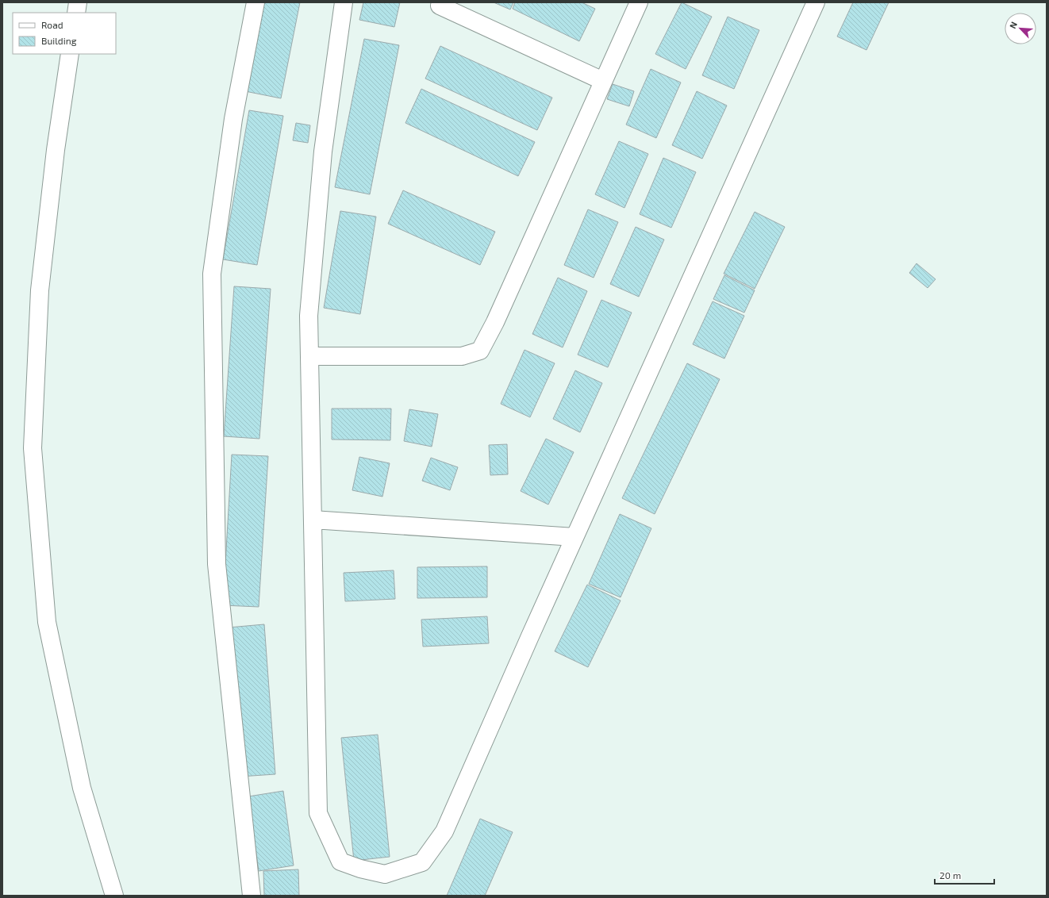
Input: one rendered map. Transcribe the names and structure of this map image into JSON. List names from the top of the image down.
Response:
{
  "legend": ["Road", "Building"],
  "scale_bar": "20 m",
  "north": "top left"
}
